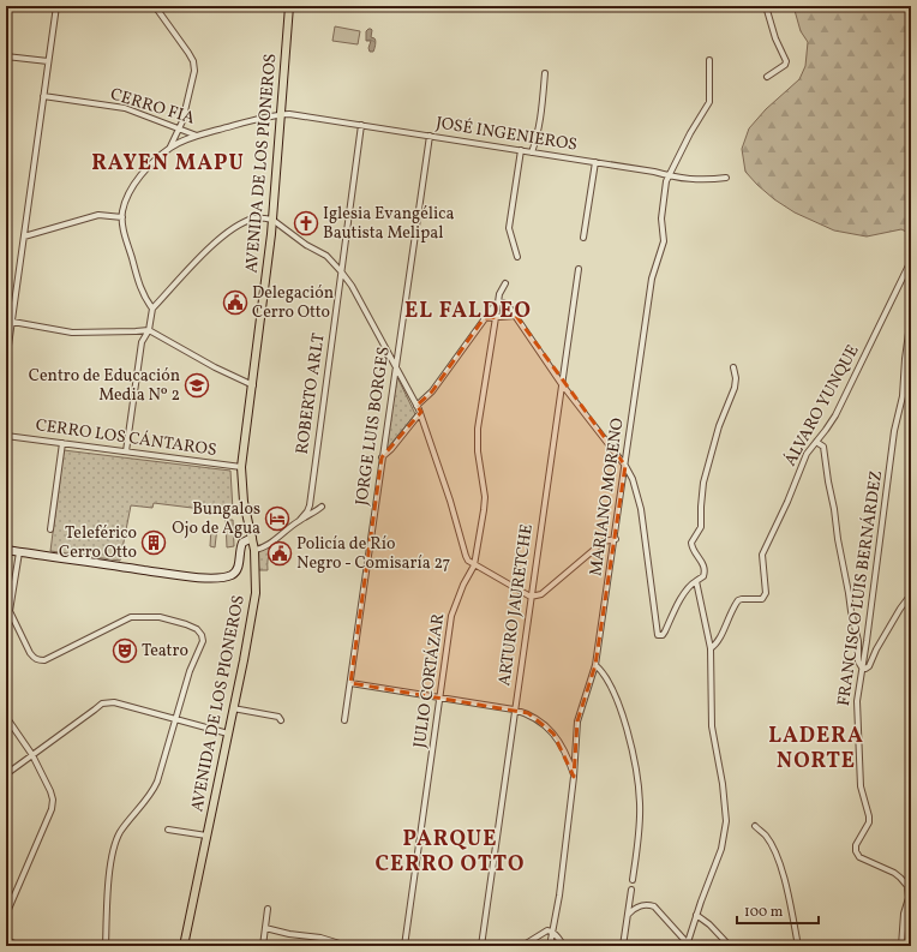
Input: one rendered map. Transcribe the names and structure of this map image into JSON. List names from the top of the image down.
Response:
{
  "streets": {
    "main road": ["AVENIDA DE LOS PIONEROS"],
    "street": [
      "CERRO FIA",
      "JOSÉ INGENIEROS",
      "ROBERTO ARLT",
      "ÁLVARO YUNQUE",
      "JORGE LUIS BORGES",
      "CERRO LOS CÁNTAROS",
      "MARIANO MORENO",
      "FRANCISCO LUIS BERNÁRDEZ",
      "ARTURO JAURETCHE",
      "JULIO CORTÁZAR"
    ]
  },
  "crossings": [
    ["CERRO FIA", "JOSÉ INGENIEROS"],
    ["CERRO FIA", "AVENIDA DE LOS PIONEROS"],
    ["JOSÉ INGENIEROS", "AVENIDA DE LOS PIONEROS"],
    ["JOSÉ INGENIEROS", "ROBERTO ARLT"],
    ["JOSÉ INGENIEROS", "JORGE LUIS BORGES"],
    ["JOSÉ INGENIEROS", "MARIANO MORENO"],
    ["AVENIDA DE LOS PIONEROS", "CERRO LOS CÁNTAROS"]
  ],
  "districts": [
    "RAYEN MAPU",
    "EL FALDEO",
    "LADERA NORTE",
    "PARQUE CERRO OTTO"
  ],
  "places": {
    "church": ["Iglesia Evangélica Bautista Melipal"],
    "public building": ["Delegación Cerro Otto", "Policía de Río Negro - Comisaría 27"],
    "school or university": ["Centro de Educación Media Nº 2"],
    "hotel": ["Bungalos Ojo de Agua"],
    "building": ["Teleférico Cerro Otto"],
    "theatre": ["Teatro"]
  },
  "scale_bar": "100 m"
}
